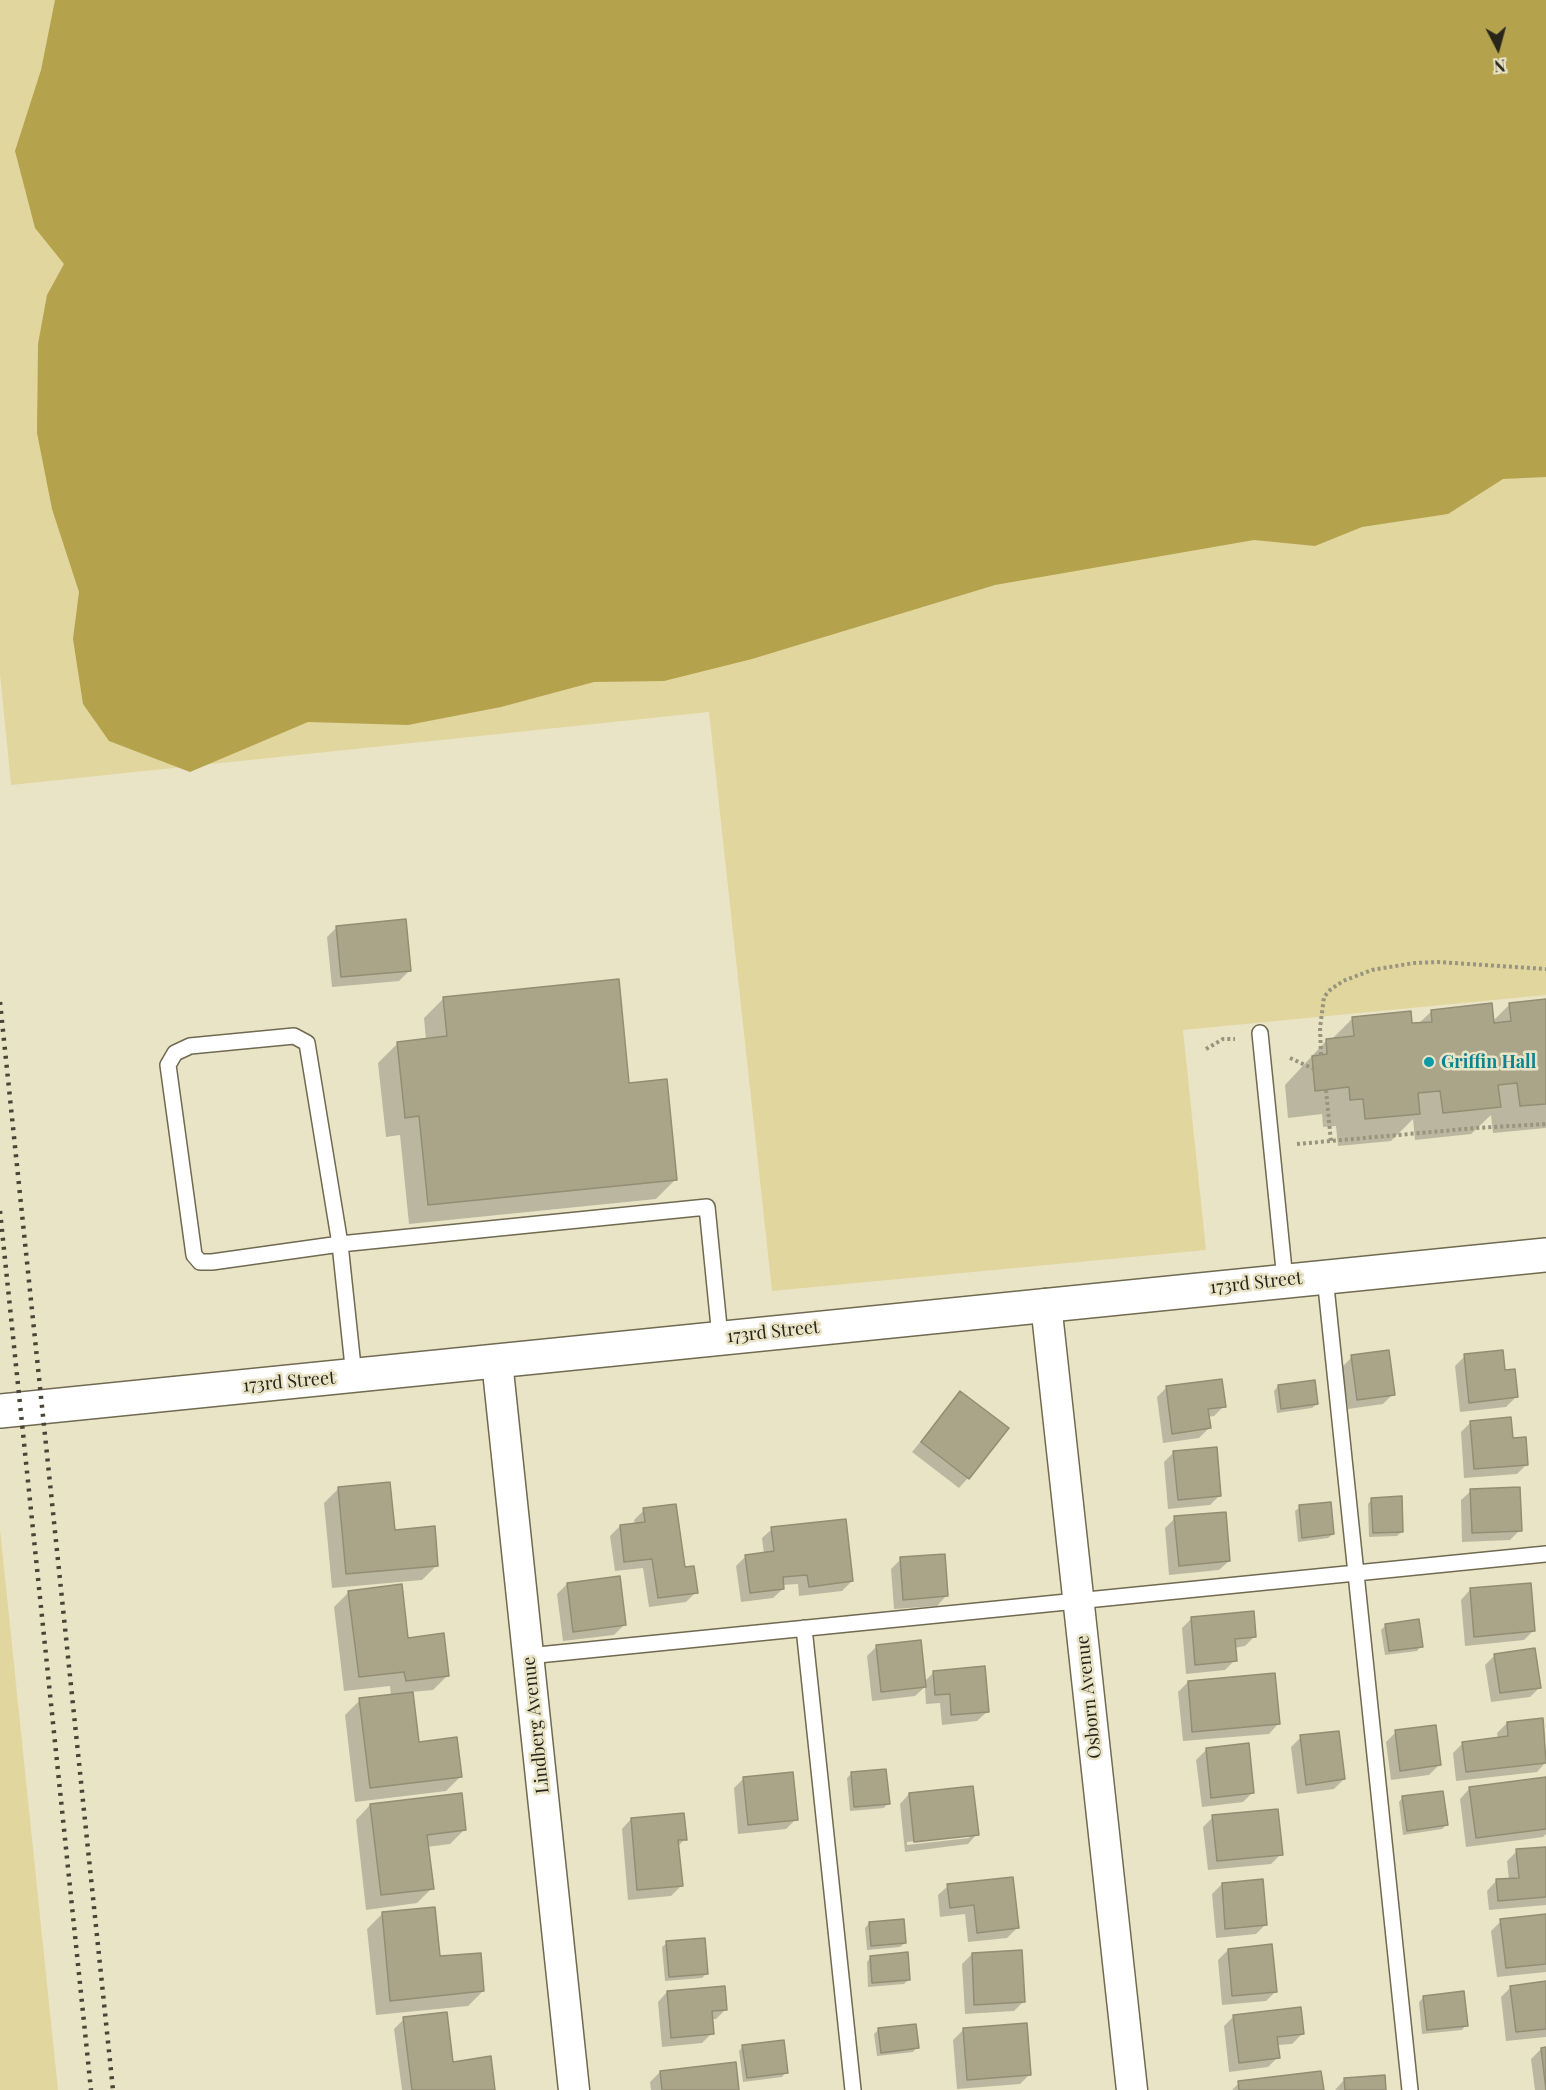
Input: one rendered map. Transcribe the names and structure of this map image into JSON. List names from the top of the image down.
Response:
{
  "streets": {
    "street": ["173rd Street", "Osborn Avenue", "Lindberg Avenue"]
  },
  "crossings": [
    ["173rd Street", "Osborn Avenue"],
    ["173rd Street", "Lindberg Avenue"]
  ],
  "places": ["Griffin Hall"],
  "north": "bottom"
}
